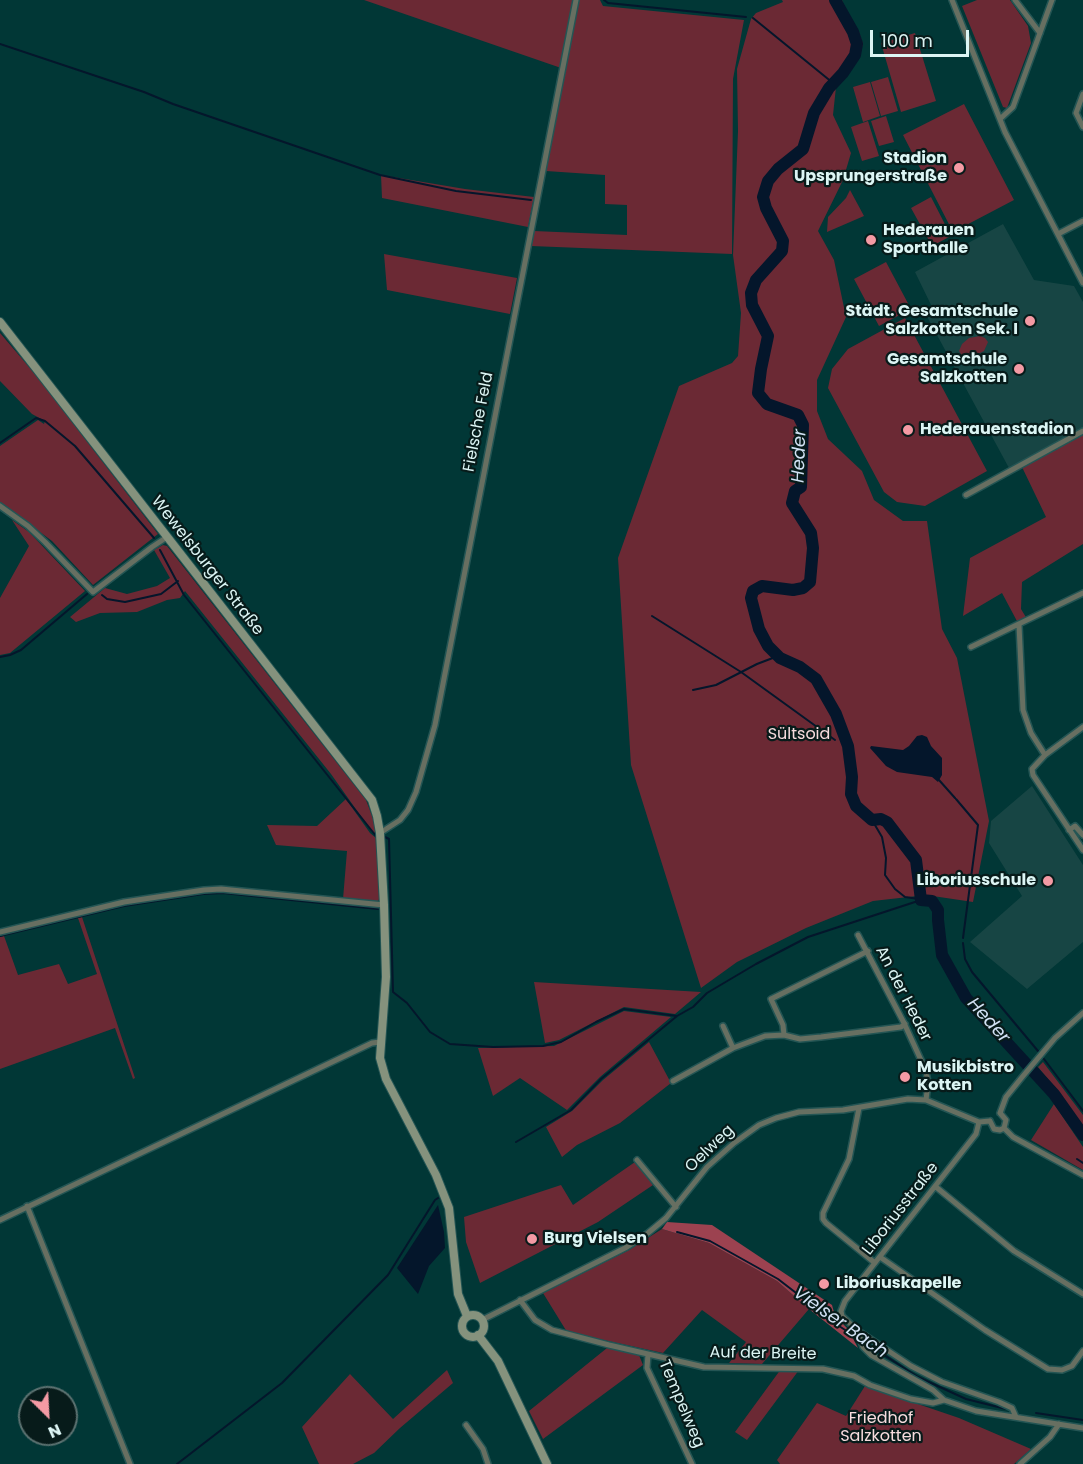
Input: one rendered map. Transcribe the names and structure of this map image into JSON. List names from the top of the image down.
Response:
{
  "streets": {
    "main road": ["Wewelsburger Straße"],
    "street": [
      "Fielsche Feld",
      "An der Heder",
      "Oelweg",
      "Liboriusstraße",
      "Auf der Breite",
      "Tempelweg"
    ]
  },
  "crossings": [
    ["Fielsche Feld", "Wewelsburger Straße"],
    ["An der Heder", "Oelweg"],
    ["Oelweg", "Liboriusstraße"],
    ["Oelweg", "Auf der Breite"],
    ["Auf der Breite", "Tempelweg"]
  ],
  "water": ["Heder", "Vielser Bach"],
  "parks": ["Sültsoid", "Friedhof Salzkotten"],
  "places": [
    "Stadion Upsprungerstraße",
    "Hederauen Sporthalle",
    "Städt. Gesamtschule Salzkotten Sek. I",
    "Gesamtschule Salzkotten",
    "Hederauenstadion",
    "Liboriusschule",
    "Musikbistro Kotten",
    "Burg Vielsen",
    "Liboriuskapelle"
  ],
  "scale_bar": "100 m",
  "north": "bottom right"
}
